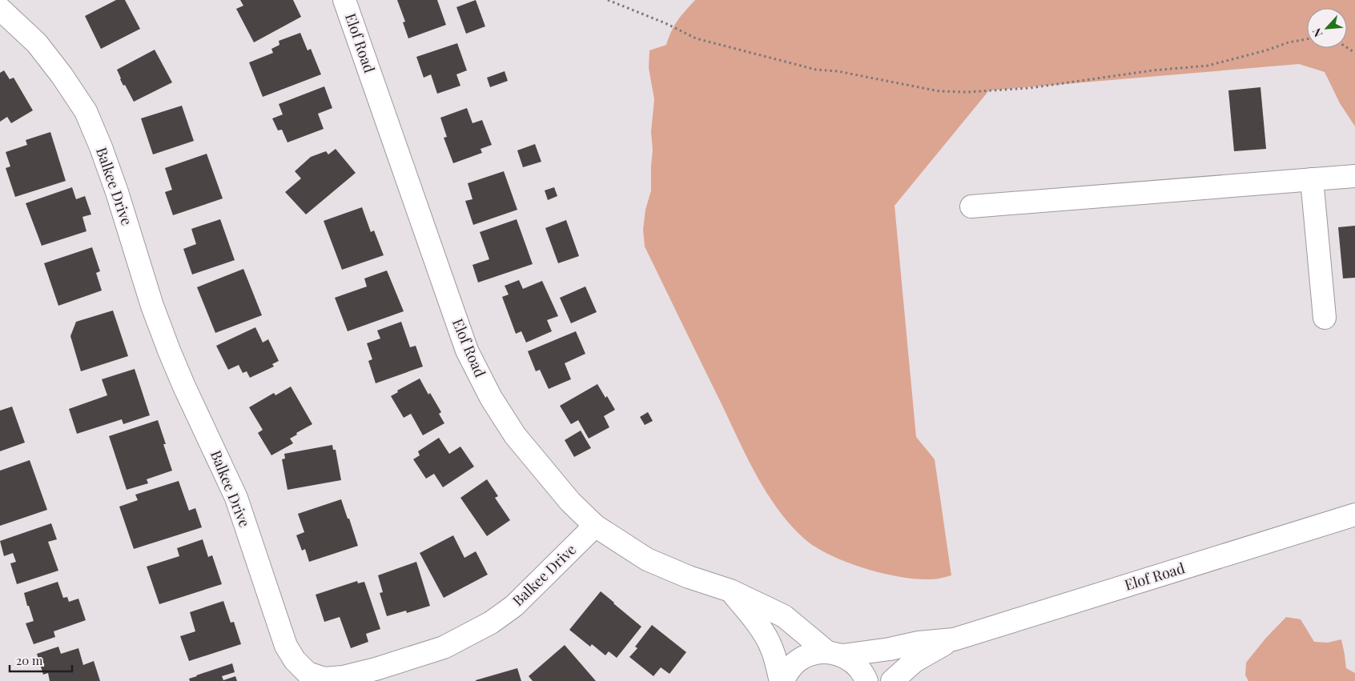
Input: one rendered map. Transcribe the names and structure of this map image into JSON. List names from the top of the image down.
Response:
{
  "streets": {
    "street": ["Elof Road", "Balkee Drive"]
  },
  "crossings": [
    ["Elof Road", "Balkee Drive"]
  ],
  "scale_bar": "20 m",
  "north": "bottom left"
}
